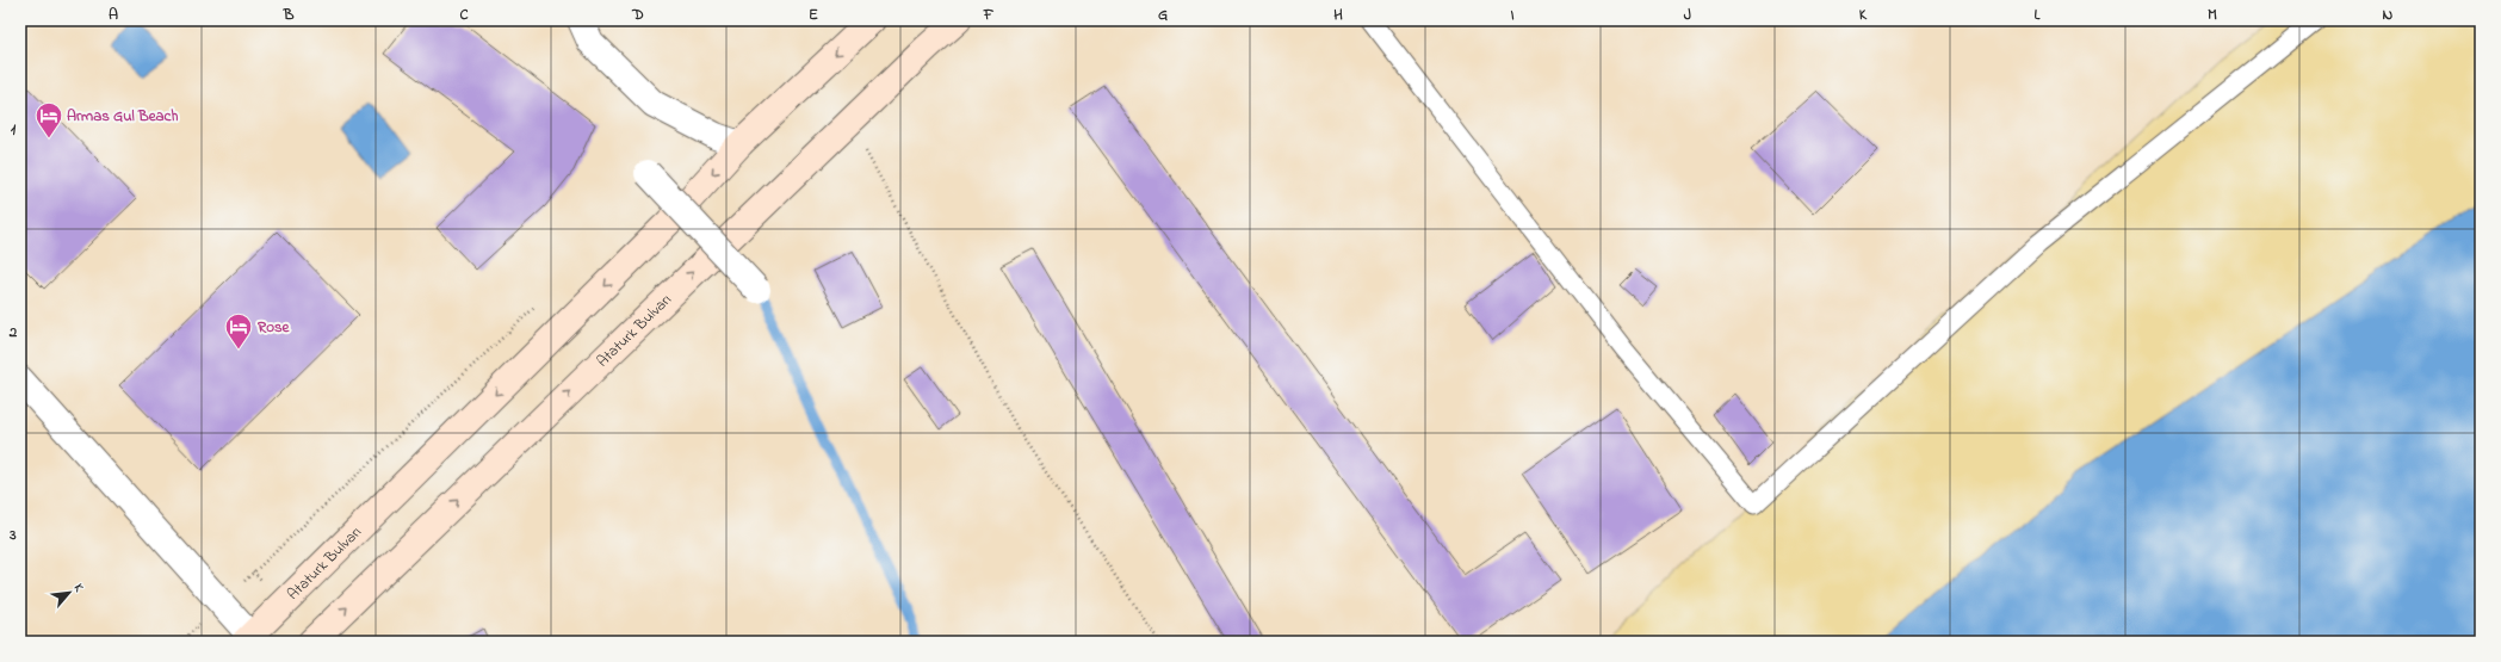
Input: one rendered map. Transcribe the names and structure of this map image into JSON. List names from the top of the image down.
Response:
{
  "streets": {
    "main road": ["Ataturk Bulvarı"]
  },
  "places": {
    "hotel": ["Armas Gul Beach", "Rose"]
  },
  "north": "top right",
  "grid": {
    "columns": [
      "A",
      "B",
      "C",
      "D",
      "E",
      "F",
      "G",
      "H",
      "I",
      "J",
      "K",
      "L",
      "M",
      "N"
    ],
    "rows": ["1", "2", "3"]
  }
}
